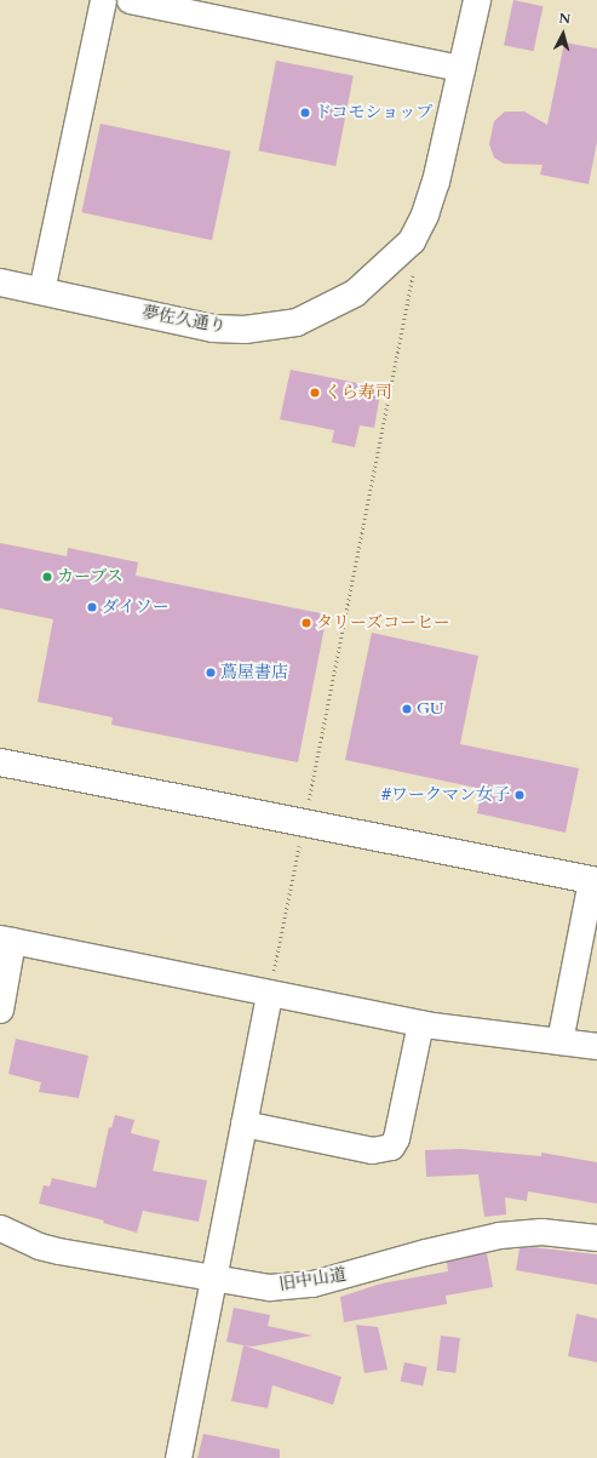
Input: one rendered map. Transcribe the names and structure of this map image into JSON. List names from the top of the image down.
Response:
{
  "streets": {
    "street": ["夢佐久通り", "旧中山道"]
  },
  "places": [
    "ドコモショップ",
    "くら寿司",
    "カーブス",
    "ダイソー",
    "タリーズコーヒー",
    "蔦屋書店",
    "GU",
    "#ワークマン女子"
  ],
  "north": "top"
}
